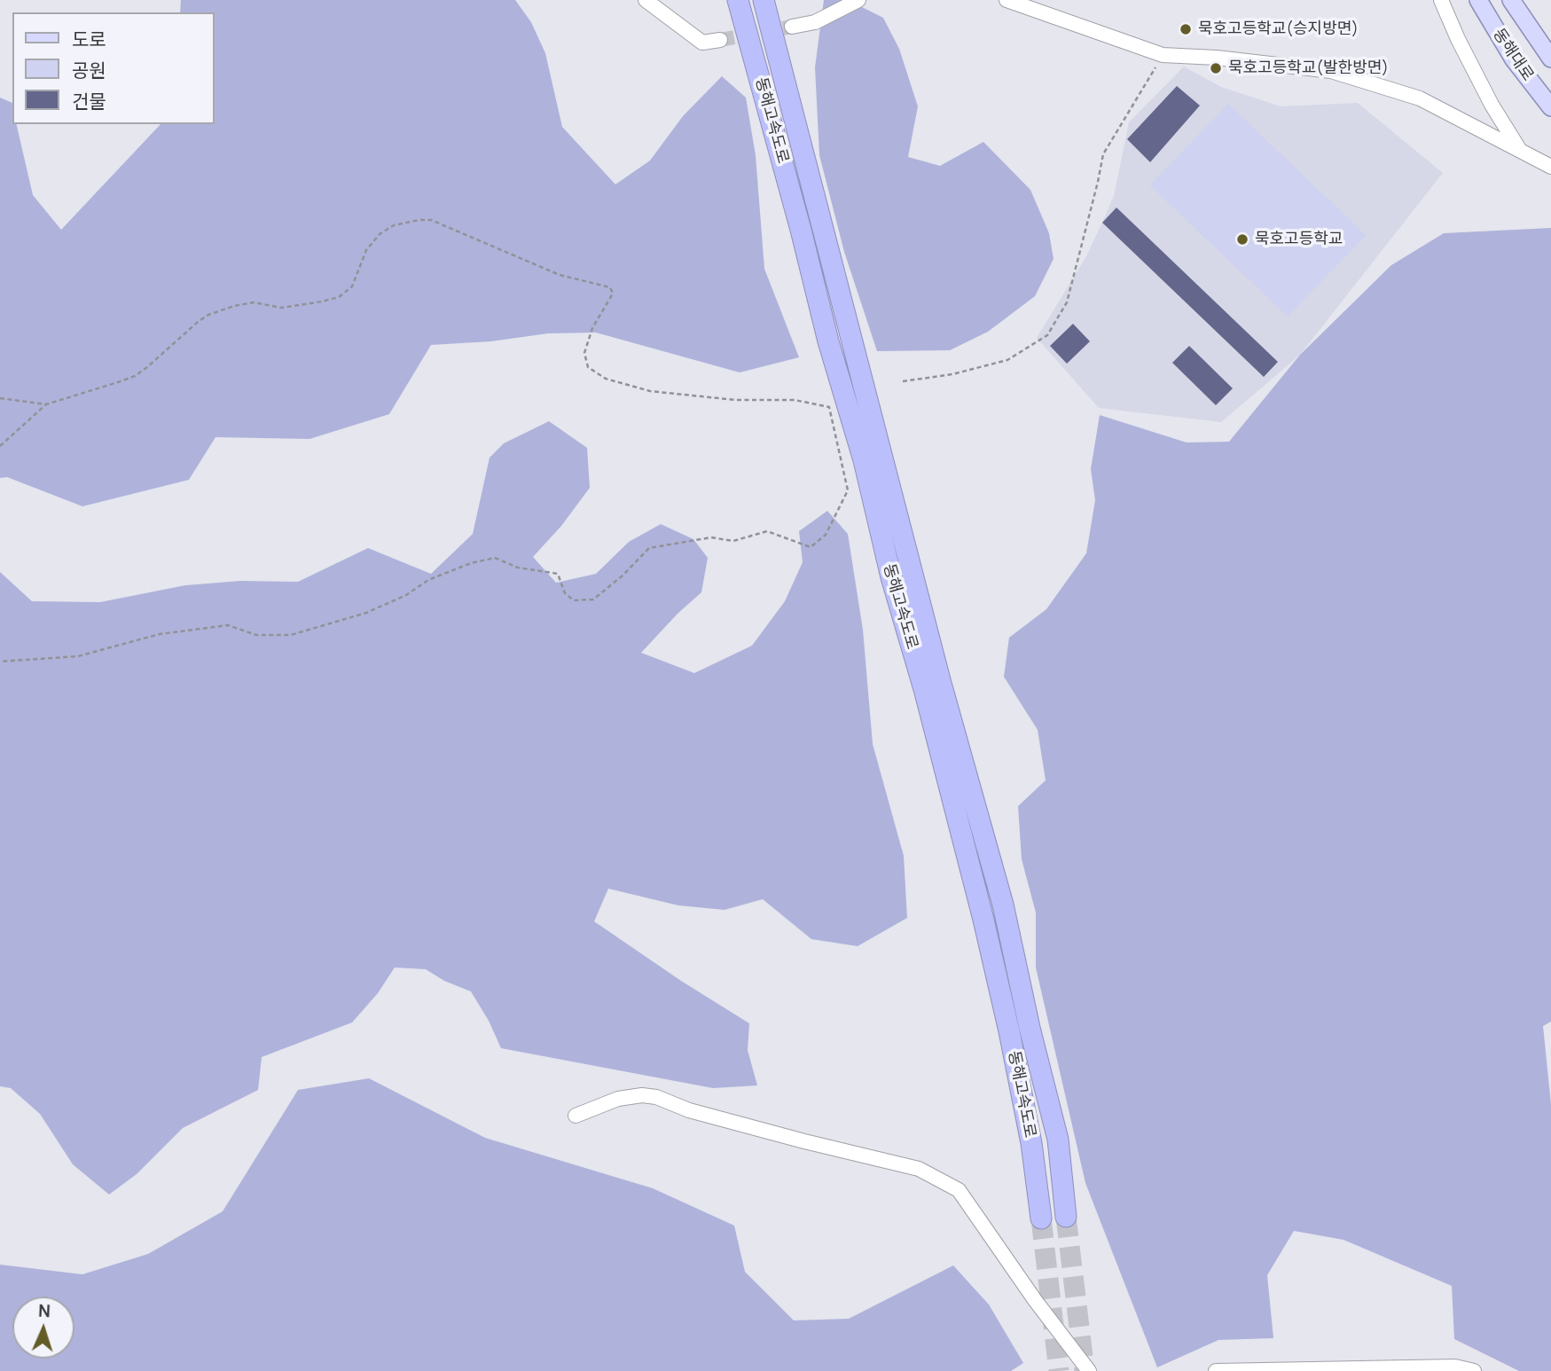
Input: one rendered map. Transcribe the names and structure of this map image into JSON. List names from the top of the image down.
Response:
{
  "streets": {
    "highway": ["동해고속도로"],
    "main road": ["동해대로"]
  },
  "places": ["묵호고등학교(승지방면)", "묵호고등학교(발한방면)", "묵호고등학교"],
  "legend": ["도로", "공원", "건물"],
  "north": "top"
}
